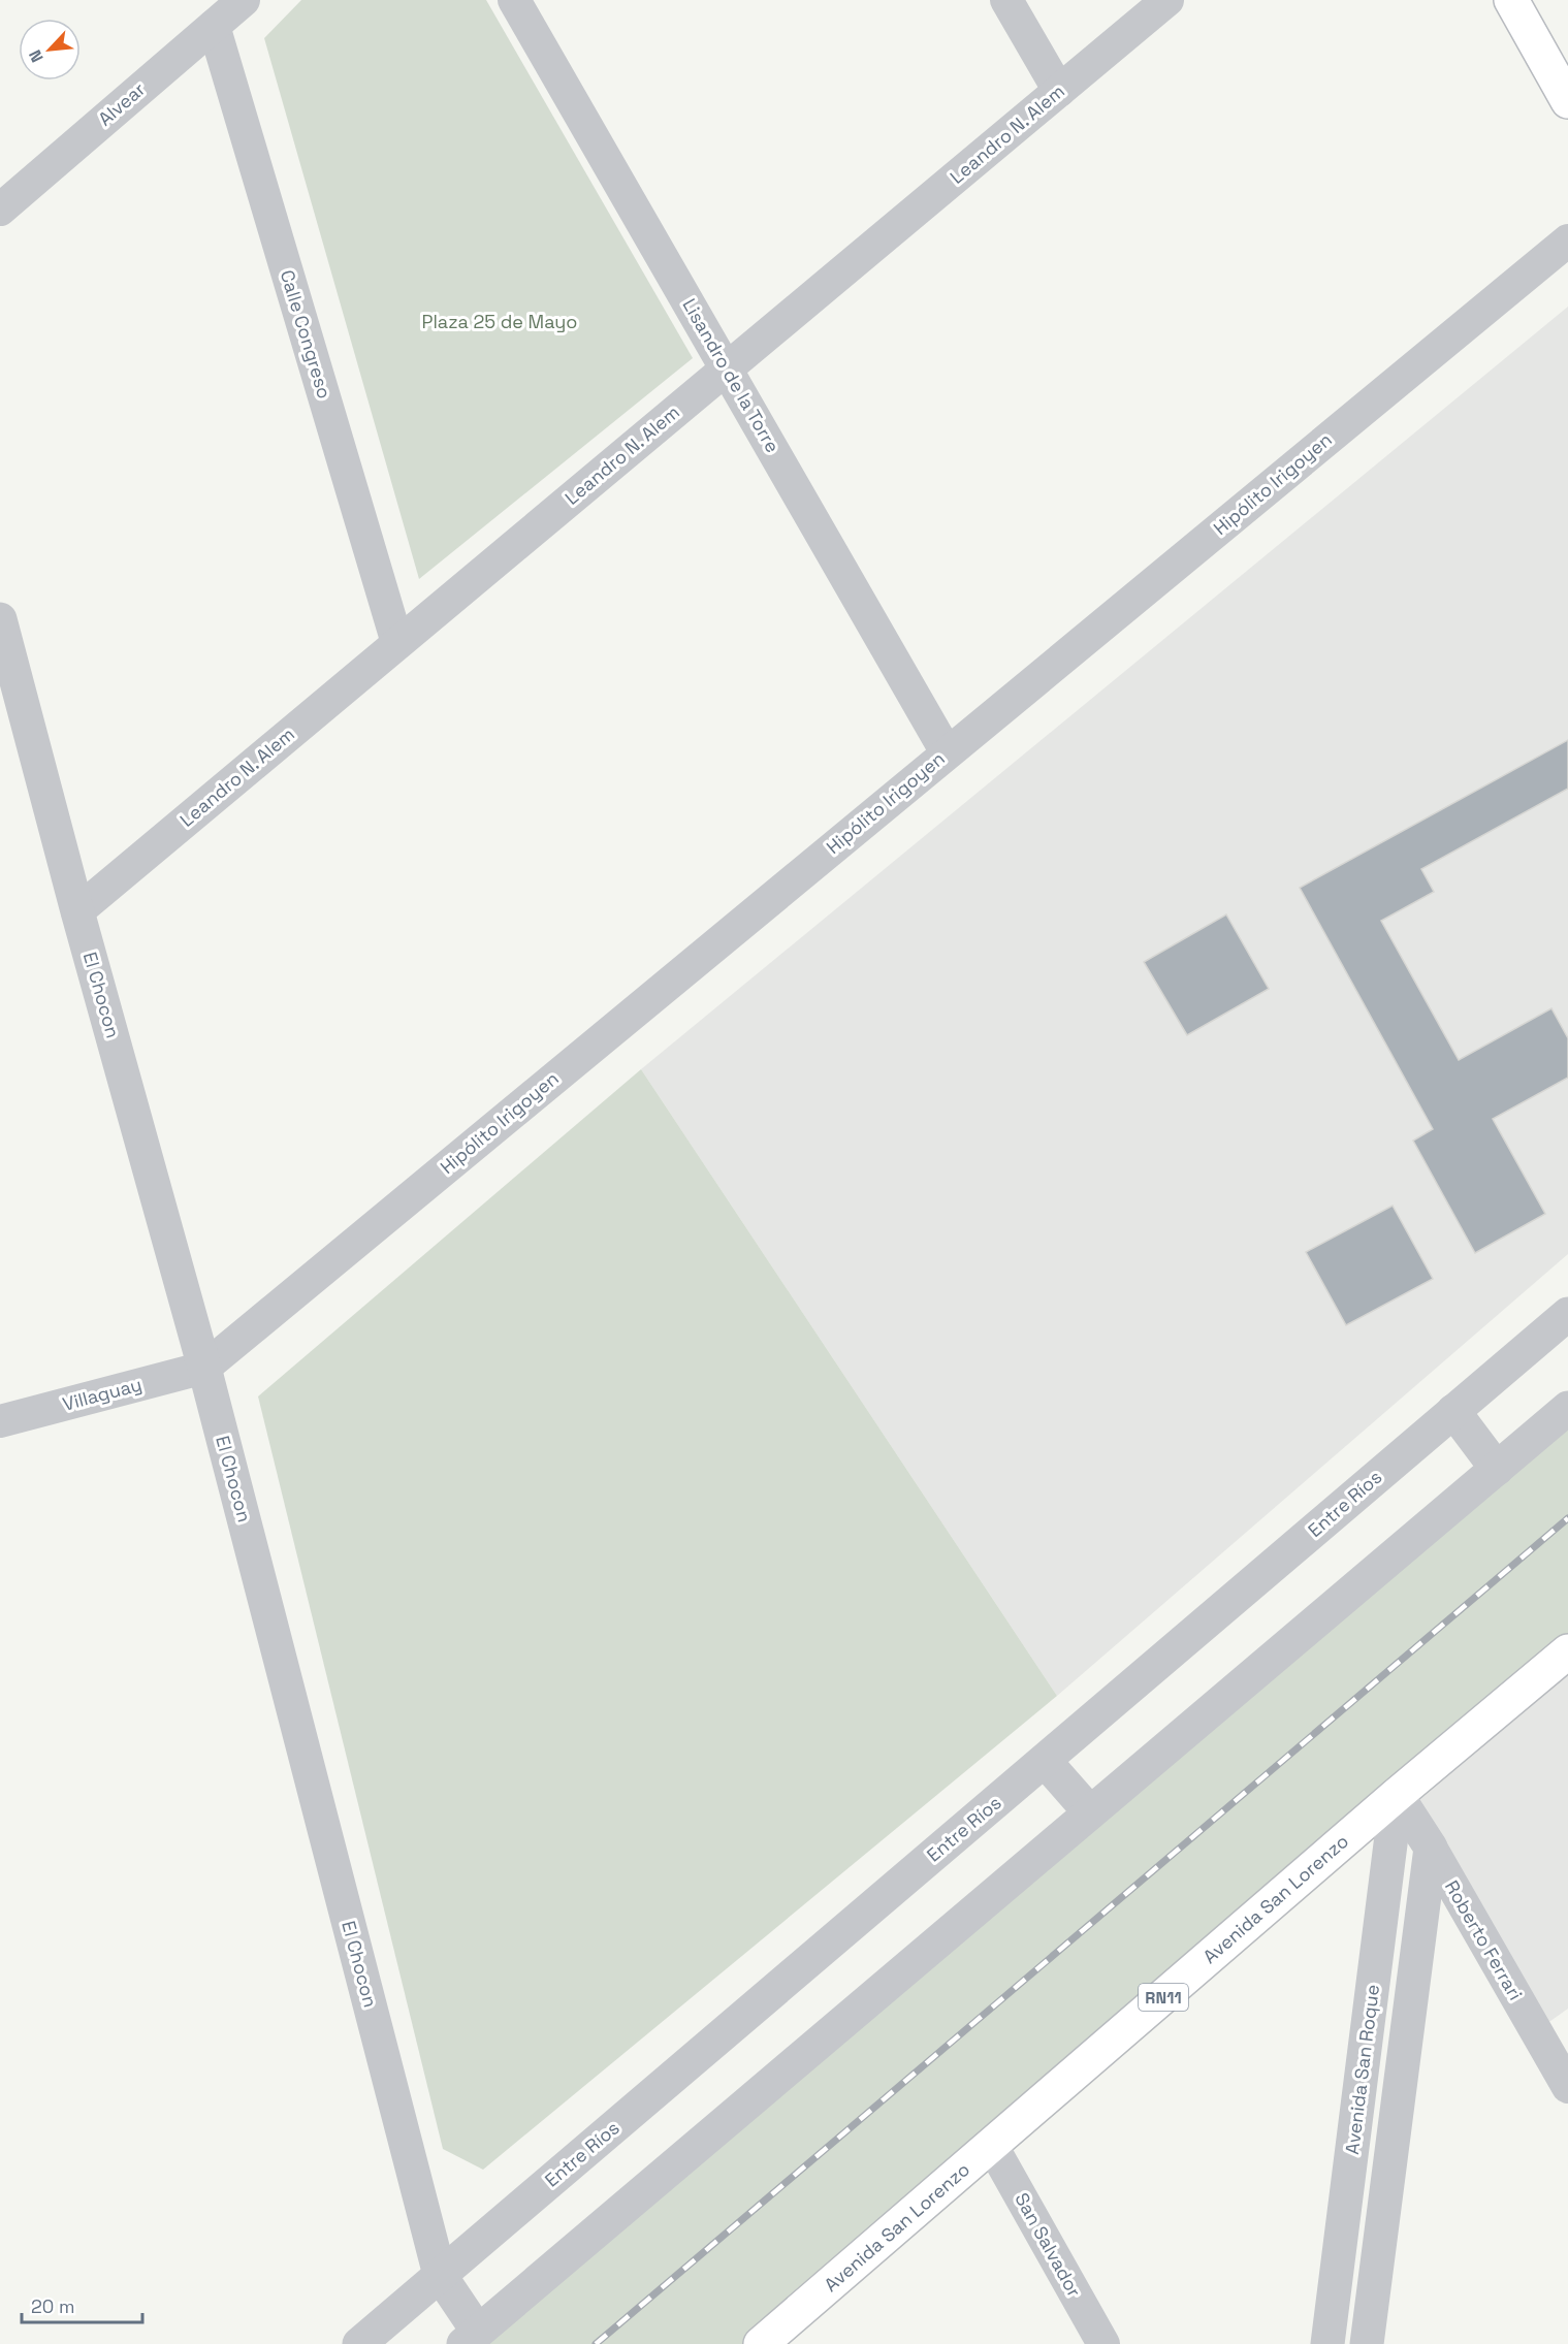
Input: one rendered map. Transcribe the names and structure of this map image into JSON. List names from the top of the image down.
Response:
{
  "streets": {
    "main road": ["Avenida San Lorenzo", "RN11"],
    "street": [
      "Alvear",
      "Leandro N. Alem",
      "Calle Congreso",
      "Lisandro de la Torre",
      "Hipólito Irigoyen",
      "El Chocon",
      "Villaguay",
      "Entre Ríos",
      "Roberto Ferrari",
      "Avenida San Roque",
      "San Salvador"
    ]
  },
  "crossings": [
    ["Alvear", "Calle Congreso"],
    ["Leandro N. Alem", "Calle Congreso"],
    ["Leandro N. Alem", "Lisandro de la Torre"],
    ["Leandro N. Alem", "El Chocon"],
    ["Lisandro de la Torre", "Hipólito Irigoyen"],
    ["Hipólito Irigoyen", "El Chocon"],
    ["Hipólito Irigoyen", "Villaguay"],
    ["El Chocon", "Villaguay"],
    ["El Chocon", "Entre Ríos"],
    ["Avenida San Lorenzo", "Roberto Ferrari"],
    ["Avenida San Lorenzo", "Avenida San Roque"],
    ["Avenida San Lorenzo", "San Salvador"],
    ["Roberto Ferrari", "Avenida San Roque"]
  ],
  "parks": ["Plaza 25 de Mayo"],
  "scale_bar": "20 m",
  "north": "bottom left"
}
